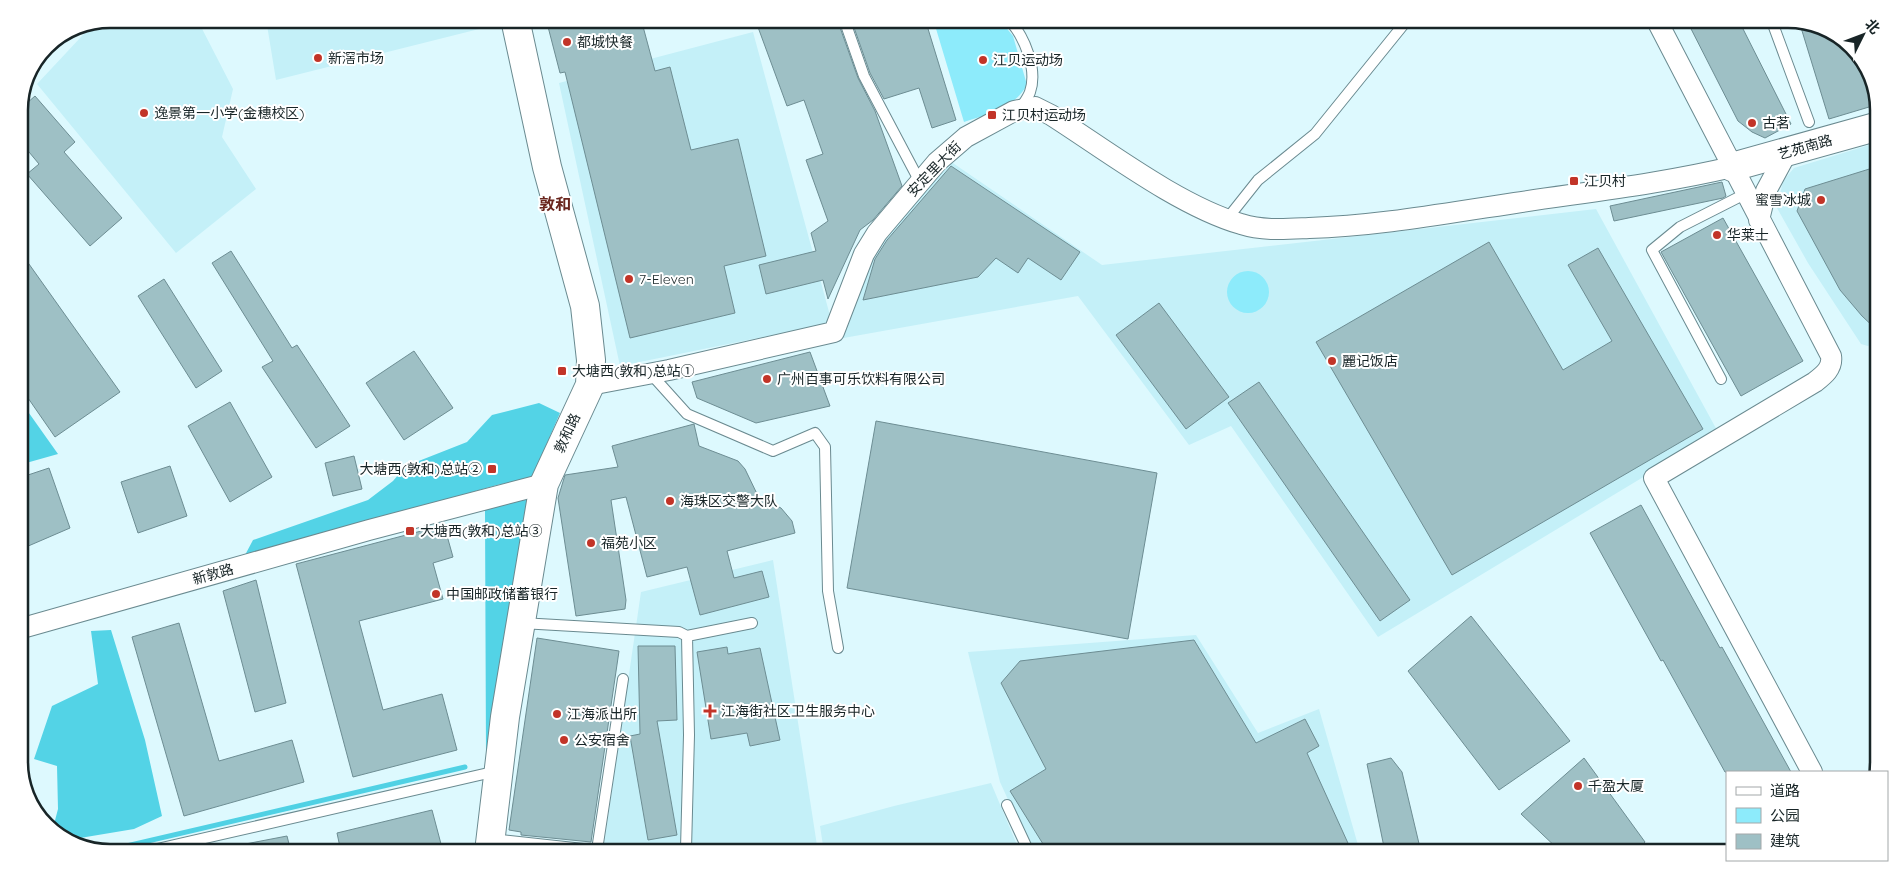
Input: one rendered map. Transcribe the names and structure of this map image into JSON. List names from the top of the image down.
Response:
{
  "streets": {
    "street": [
      "艺苑南路",
      "安定里大街",
      "敦和路",
      "新敦路"
    ]
  },
  "crossings": [
    ["敦和路", "新敦路"]
  ],
  "districts": ["敦和"],
  "places": {
    "other": [
      "都城快餐",
      "新滘市场",
      "江贝运动场",
      "逸景第一小学(金穗校区)",
      "古茗",
      "蜜雪冰城",
      "华莱士",
      "7-Eleven",
      "麗记饭店",
      "广州百事可乐饮料有限公司",
      "海珠区交警大队",
      "福苑小区",
      "中国邮政储蓄银行",
      "江海派出所",
      "公安宿舍",
      "千盈大厦"
    ],
    "transit": [
      "江贝村运动场",
      "江贝村",
      "大塘西(敦和)总站①",
      "大塘西(敦和)总站②",
      "大塘西(敦和)总站③"
    ],
    "health": ["江海街社区卫生服务中心"]
  },
  "legend": ["道路", "公园", "建筑"],
  "north": "top right"
}
